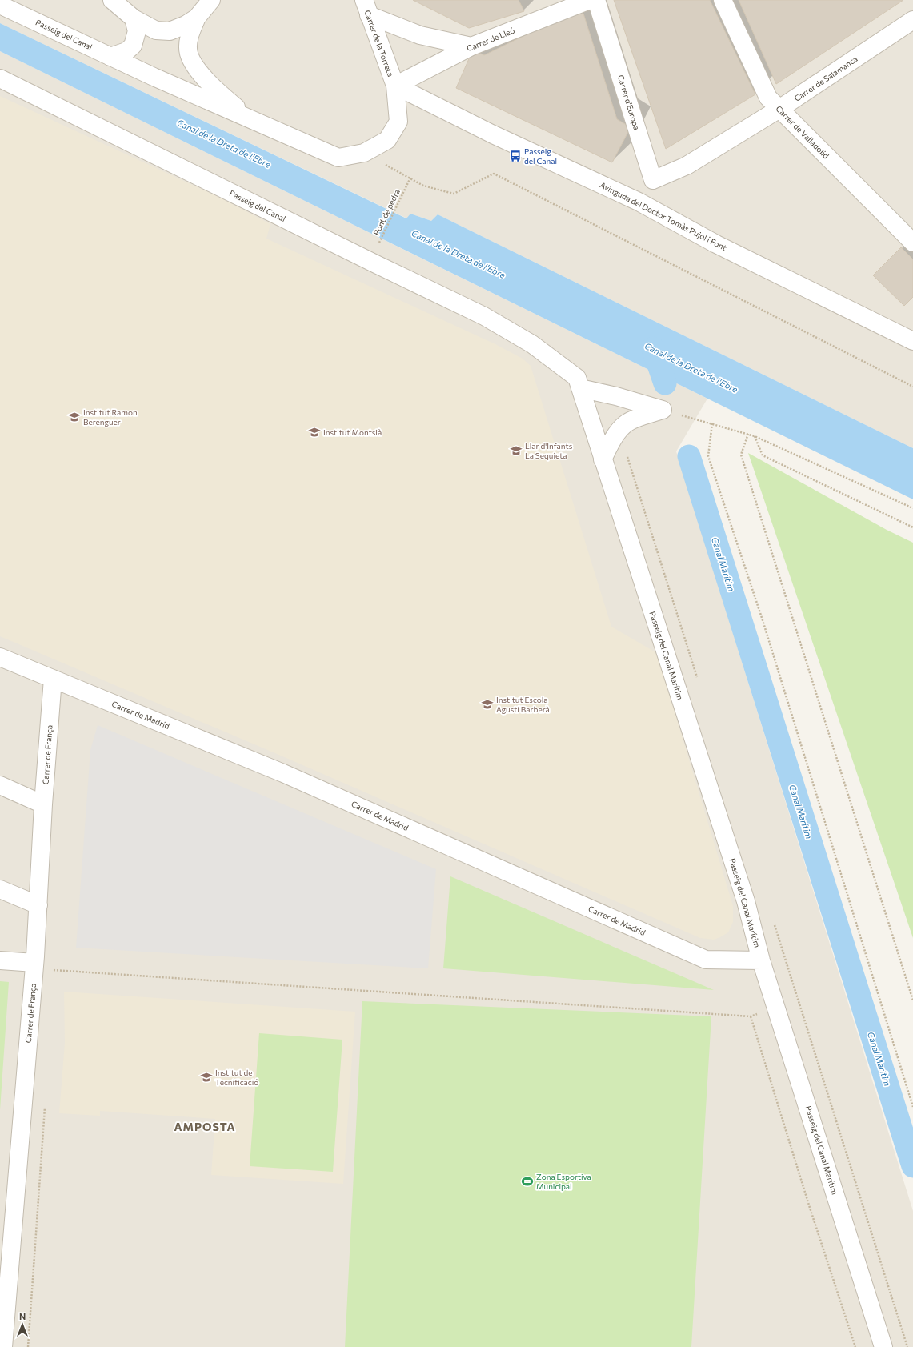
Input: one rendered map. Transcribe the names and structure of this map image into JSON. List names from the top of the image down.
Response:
{
  "streets": {
    "street": [
      "Passeig del Canal",
      "Carrer de Lleó",
      "Carrer de la Torreta",
      "Carrer de Salamanca",
      "Carrer d'Europa",
      "Carrer de Valladolid",
      "Avinguda del Doctor Tomàs Pujol i Font",
      "Passeig del Canal Marítim",
      "Carrer de Madrid",
      "Carrer de França"
    ],
    "path": ["Pont de pedra"]
  },
  "crossings": [
    ["Passeig del Canal", "Carrer de Lleó"],
    ["Passeig del Canal", "Carrer de la Torreta"],
    ["Passeig del Canal", "Avinguda del Doctor Tomàs Pujol i Font"],
    ["Passeig del Canal", "Passeig del Canal Marítim"],
    ["Carrer de Lleó", "Carrer de la Torreta"],
    ["Carrer de Lleó", "Avinguda del Doctor Tomàs Pujol i Font"],
    ["Carrer de la Torreta", "Avinguda del Doctor Tomàs Pujol i Font"],
    ["Carrer de Salamanca", "Carrer d'Europa"],
    ["Carrer de Salamanca", "Carrer de Valladolid"],
    ["Passeig del Canal Marítim", "Carrer de Madrid"],
    ["Carrer de Madrid", "Carrer de França"]
  ],
  "districts": ["AMPOSTA"],
  "water": ["Canal de la Dreta de l'Ebre", "Canal Marítim"],
  "places": {
    "bus stop": ["Passeig del Canal"],
    "school or university": [
      "Institut Ramon Berenguer",
      "Institut Montsià",
      "Llar d'Infants La Sequieta",
      "Institut Escola Agustí Barberà",
      "Institut de Tecnificació"
    ],
    "sports": ["Zona Esportiva Municipal"]
  },
  "north": "top"
}
